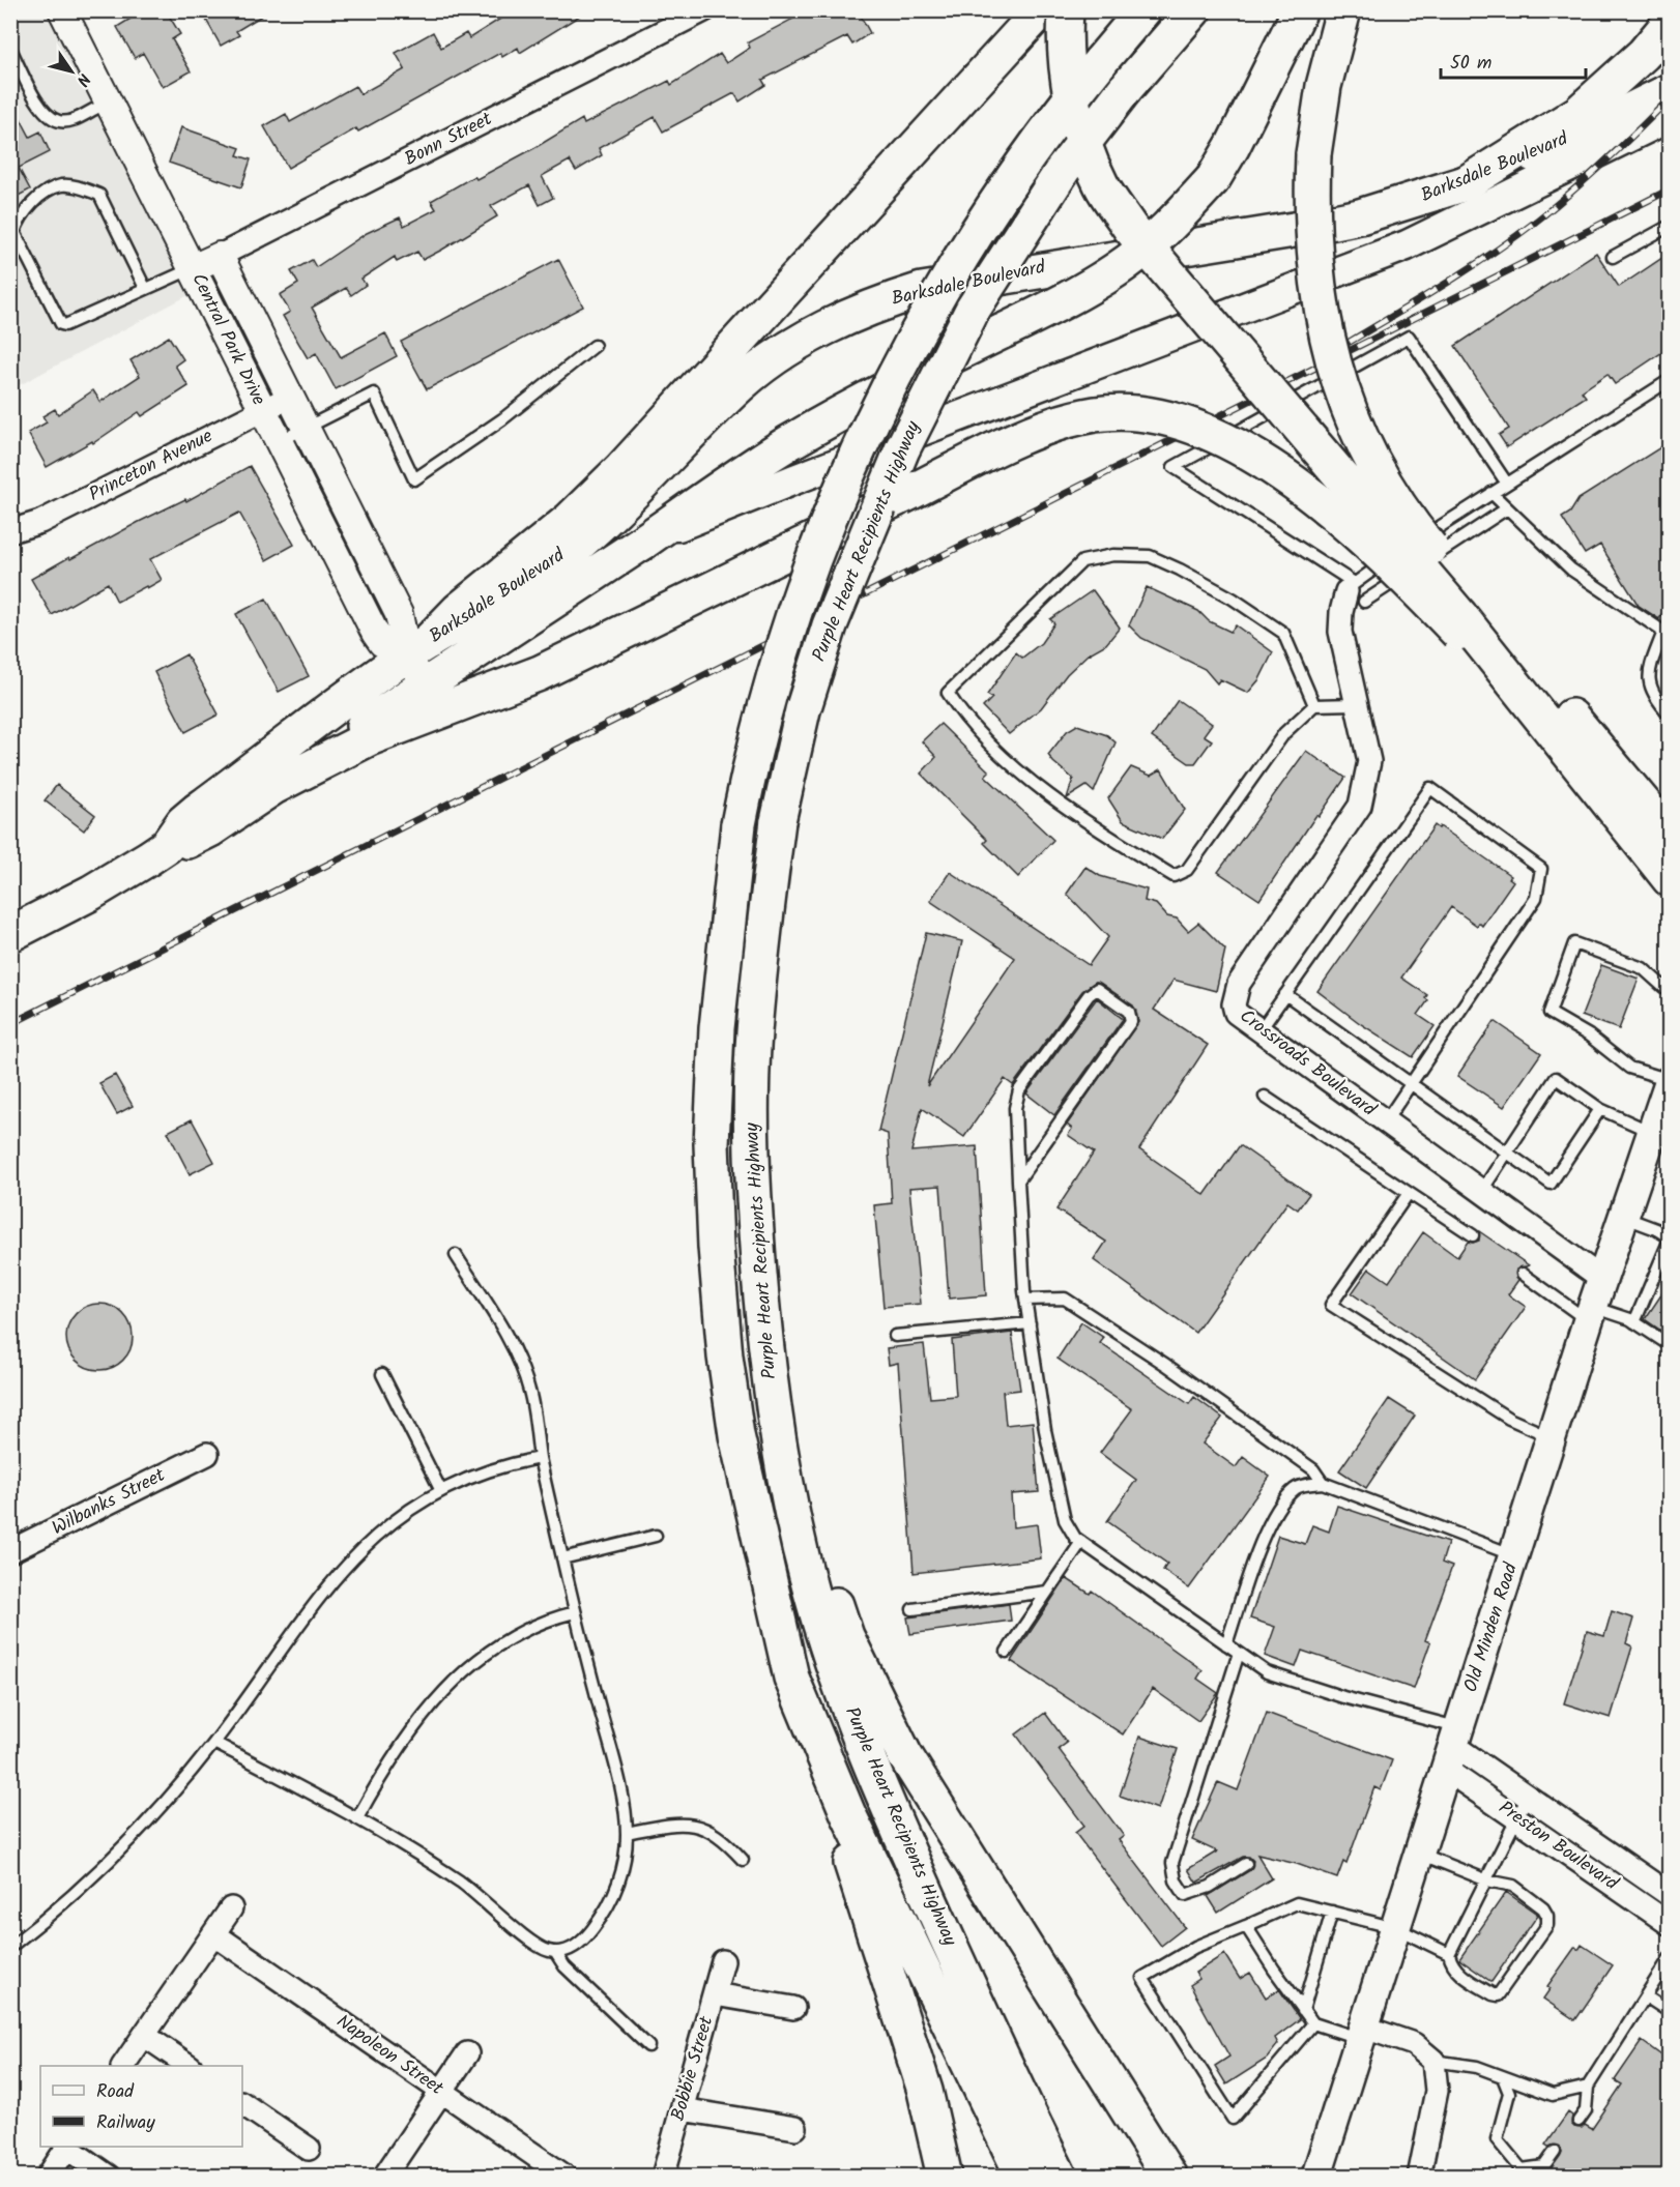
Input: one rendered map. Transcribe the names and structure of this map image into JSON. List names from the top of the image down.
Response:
{
  "streets": {
    "main road": ["Barksdale Boulevard", "Purple Heart Recipients Highway", "Old Minden Road"],
    "street": [
      "Bonn Street",
      "Central Park Drive",
      "Princeton Avenue",
      "Crossroads Boulevard",
      "Wilbanks Street",
      "Preston Boulevard",
      "Napoleon Street",
      "Bobbie Street"
    ]
  },
  "crossings": [
    ["Bonn Street", "Central Park Drive"],
    ["Barksdale Boulevard", "Central Park Drive"],
    ["Central Park Drive", "Princeton Avenue"],
    ["Crossroads Boulevard", "Old Minden Road"],
    ["Old Minden Road", "Preston Boulevard"]
  ],
  "legend": ["Road", "Railway"],
  "scale_bar": "50 m",
  "north": "bottom right"
}
